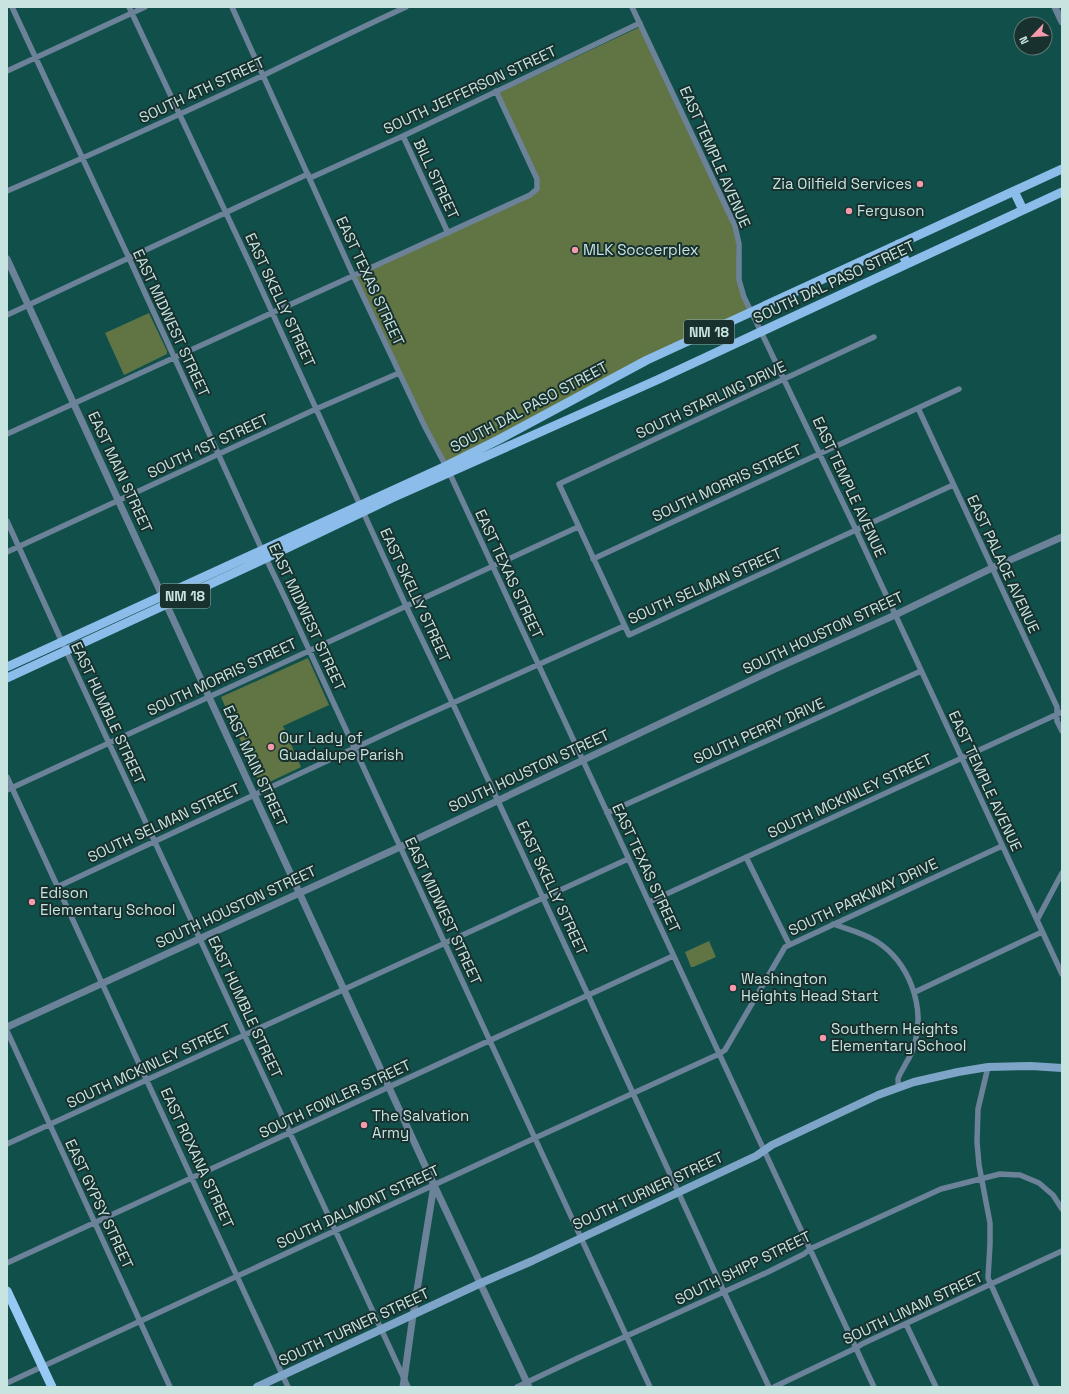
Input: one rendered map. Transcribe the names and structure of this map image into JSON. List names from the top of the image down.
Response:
{
  "streets": {
    "main road": ["SOUTH DAL PASO STREET", "NM 18", "SOUTH TURNER STREET"],
    "street": [
      "SOUTH 4TH STREET",
      "SOUTH JEFFERSON STREET",
      "EAST TEMPLE AVENUE",
      "BILL STREET",
      "EAST TEXAS STREET",
      "EAST SKELLY STREET",
      "EAST MIDWEST STREET",
      "SOUTH STARLING DRIVE",
      "SOUTH 1ST STREET",
      "EAST MAIN STREET",
      "SOUTH MORRIS STREET",
      "EAST PALACE AVENUE",
      "SOUTH SELMAN STREET",
      "SOUTH HOUSTON STREET",
      "EAST HUMBLE STREET",
      "SOUTH PERRY DRIVE",
      "SOUTH MCKINLEY STREET",
      "SOUTH PARKWAY DRIVE",
      "SOUTH FOWLER STREET",
      "EAST ROXANA STREET",
      "EAST GYPSY STREET",
      "SOUTH DALMONT STREET",
      "SOUTH SHIPP STREET",
      "SOUTH LINAM STREET"
    ]
  },
  "crossings": [
    ["SOUTH 4TH STREET", "EAST TEXAS STREET"],
    ["SOUTH 4TH STREET", "EAST SKELLY STREET"],
    ["SOUTH 4TH STREET", "EAST MIDWEST STREET"],
    ["SOUTH JEFFERSON STREET", "EAST TEMPLE AVENUE"],
    ["SOUTH JEFFERSON STREET", "BILL STREET"],
    ["SOUTH JEFFERSON STREET", "EAST TEXAS STREET"],
    ["SOUTH JEFFERSON STREET", "EAST SKELLY STREET"],
    ["SOUTH JEFFERSON STREET", "EAST MIDWEST STREET"],
    ["SOUTH JEFFERSON STREET", "EAST MAIN STREET"],
    ["EAST TEMPLE AVENUE", "SOUTH DAL PASO STREET"],
    ["EAST TEMPLE AVENUE", "SOUTH STARLING DRIVE"],
    ["EAST TEMPLE AVENUE", "SOUTH MORRIS STREET"],
    ["EAST TEMPLE AVENUE", "SOUTH SELMAN STREET"],
    ["EAST TEMPLE AVENUE", "SOUTH HOUSTON STREET"],
    ["EAST TEMPLE AVENUE", "SOUTH PERRY DRIVE"],
    ["EAST TEMPLE AVENUE", "SOUTH MCKINLEY STREET"],
    ["EAST TEMPLE AVENUE", "SOUTH PARKWAY DRIVE"],
    ["EAST TEXAS STREET", "SOUTH DAL PASO STREET"],
    ["EAST TEXAS STREET", "SOUTH 1ST STREET"],
    ["EAST TEXAS STREET", "SOUTH MORRIS STREET"],
    ["EAST TEXAS STREET", "SOUTH SELMAN STREET"],
    ["EAST TEXAS STREET", "SOUTH HOUSTON STREET"],
    ["EAST TEXAS STREET", "SOUTH PERRY DRIVE"],
    ["EAST TEXAS STREET", "SOUTH MCKINLEY STREET"],
    ["EAST TEXAS STREET", "SOUTH PARKWAY DRIVE"],
    ["EAST TEXAS STREET", "SOUTH FOWLER STREET"],
    ["EAST TEXAS STREET", "SOUTH TURNER STREET"],
    ["EAST TEXAS STREET", "SOUTH DALMONT STREET"],
    ["EAST TEXAS STREET", "SOUTH SHIPP STREET"],
    ["EAST TEXAS STREET", "SOUTH LINAM STREET"],
    ["SOUTH DAL PASO STREET", "EAST SKELLY STREET"],
    ["SOUTH DAL PASO STREET", "EAST MIDWEST STREET"],
    ["SOUTH DAL PASO STREET", "EAST MAIN STREET"],
    ["SOUTH DAL PASO STREET", "EAST HUMBLE STREET"],
    ["EAST SKELLY STREET", "SOUTH 1ST STREET"],
    ["EAST SKELLY STREET", "SOUTH MORRIS STREET"],
    ["EAST SKELLY STREET", "SOUTH SELMAN STREET"],
    ["EAST SKELLY STREET", "SOUTH HOUSTON STREET"],
    ["EAST SKELLY STREET", "SOUTH MCKINLEY STREET"],
    ["EAST SKELLY STREET", "SOUTH FOWLER STREET"],
    ["EAST SKELLY STREET", "SOUTH TURNER STREET"],
    ["EAST SKELLY STREET", "SOUTH DALMONT STREET"],
    ["EAST SKELLY STREET", "SOUTH SHIPP STREET"],
    ["EAST MIDWEST STREET", "SOUTH 1ST STREET"],
    ["EAST MIDWEST STREET", "SOUTH MORRIS STREET"],
    ["EAST MIDWEST STREET", "SOUTH SELMAN STREET"],
    ["EAST MIDWEST STREET", "SOUTH HOUSTON STREET"],
    ["EAST MIDWEST STREET", "SOUTH MCKINLEY STREET"],
    ["EAST MIDWEST STREET", "SOUTH FOWLER STREET"],
    ["EAST MIDWEST STREET", "SOUTH TURNER STREET"],
    ["EAST MIDWEST STREET", "SOUTH DALMONT STREET"],
    ["EAST MIDWEST STREET", "SOUTH SHIPP STREET"],
    ["SOUTH STARLING DRIVE", "SOUTH MORRIS STREET"],
    ["SOUTH 1ST STREET", "EAST MAIN STREET"],
    ["SOUTH 1ST STREET", "EAST HUMBLE STREET"],
    ["EAST MAIN STREET", "SOUTH MORRIS STREET"],
    ["EAST MAIN STREET", "SOUTH SELMAN STREET"],
    ["EAST MAIN STREET", "SOUTH HOUSTON STREET"],
    ["EAST MAIN STREET", "SOUTH MCKINLEY STREET"],
    ["EAST MAIN STREET", "SOUTH FOWLER STREET"],
    ["EAST MAIN STREET", "SOUTH TURNER STREET"],
    ["EAST MAIN STREET", "SOUTH DALMONT STREET"],
    ["EAST MAIN STREET", "SOUTH SHIPP STREET"],
    ["SOUTH MORRIS STREET", "EAST PALACE AVENUE"],
    ["SOUTH MORRIS STREET", "EAST HUMBLE STREET"],
    ["SOUTH MORRIS STREET", "EAST ROXANA STREET"],
    ["EAST PALACE AVENUE", "SOUTH SELMAN STREET"],
    ["EAST PALACE AVENUE", "SOUTH HOUSTON STREET"],
    ["EAST PALACE AVENUE", "SOUTH MCKINLEY STREET"],
    ["SOUTH SELMAN STREET", "EAST HUMBLE STREET"],
    ["SOUTH SELMAN STREET", "EAST ROXANA STREET"],
    ["SOUTH HOUSTON STREET", "EAST HUMBLE STREET"],
    ["SOUTH HOUSTON STREET", "EAST ROXANA STREET"],
    ["EAST HUMBLE STREET", "SOUTH MCKINLEY STREET"],
    ["EAST HUMBLE STREET", "SOUTH FOWLER STREET"],
    ["EAST HUMBLE STREET", "SOUTH TURNER STREET"],
    ["EAST HUMBLE STREET", "SOUTH DALMONT STREET"],
    ["SOUTH MCKINLEY STREET", "EAST ROXANA STREET"],
    ["SOUTH MCKINLEY STREET", "EAST GYPSY STREET"],
    ["SOUTH PARKWAY DRIVE", "SOUTH DALMONT STREET"],
    ["SOUTH FOWLER STREET", "EAST ROXANA STREET"],
    ["SOUTH FOWLER STREET", "EAST GYPSY STREET"],
    ["EAST ROXANA STREET", "SOUTH TURNER STREET"],
    ["EAST ROXANA STREET", "SOUTH DALMONT STREET"],
    ["EAST GYPSY STREET", "SOUTH DALMONT STREET"]
  ],
  "places": [
    "Zia Oilfield Services",
    "Ferguson",
    "MLK Soccerplex",
    "Our Lady of Guadalupe Parish",
    "Edison Elementary School",
    "Washington Heights Head Start",
    "Southern Heights Elementary School",
    "The Salvation Army"
  ],
  "north": "bottom left"
}
